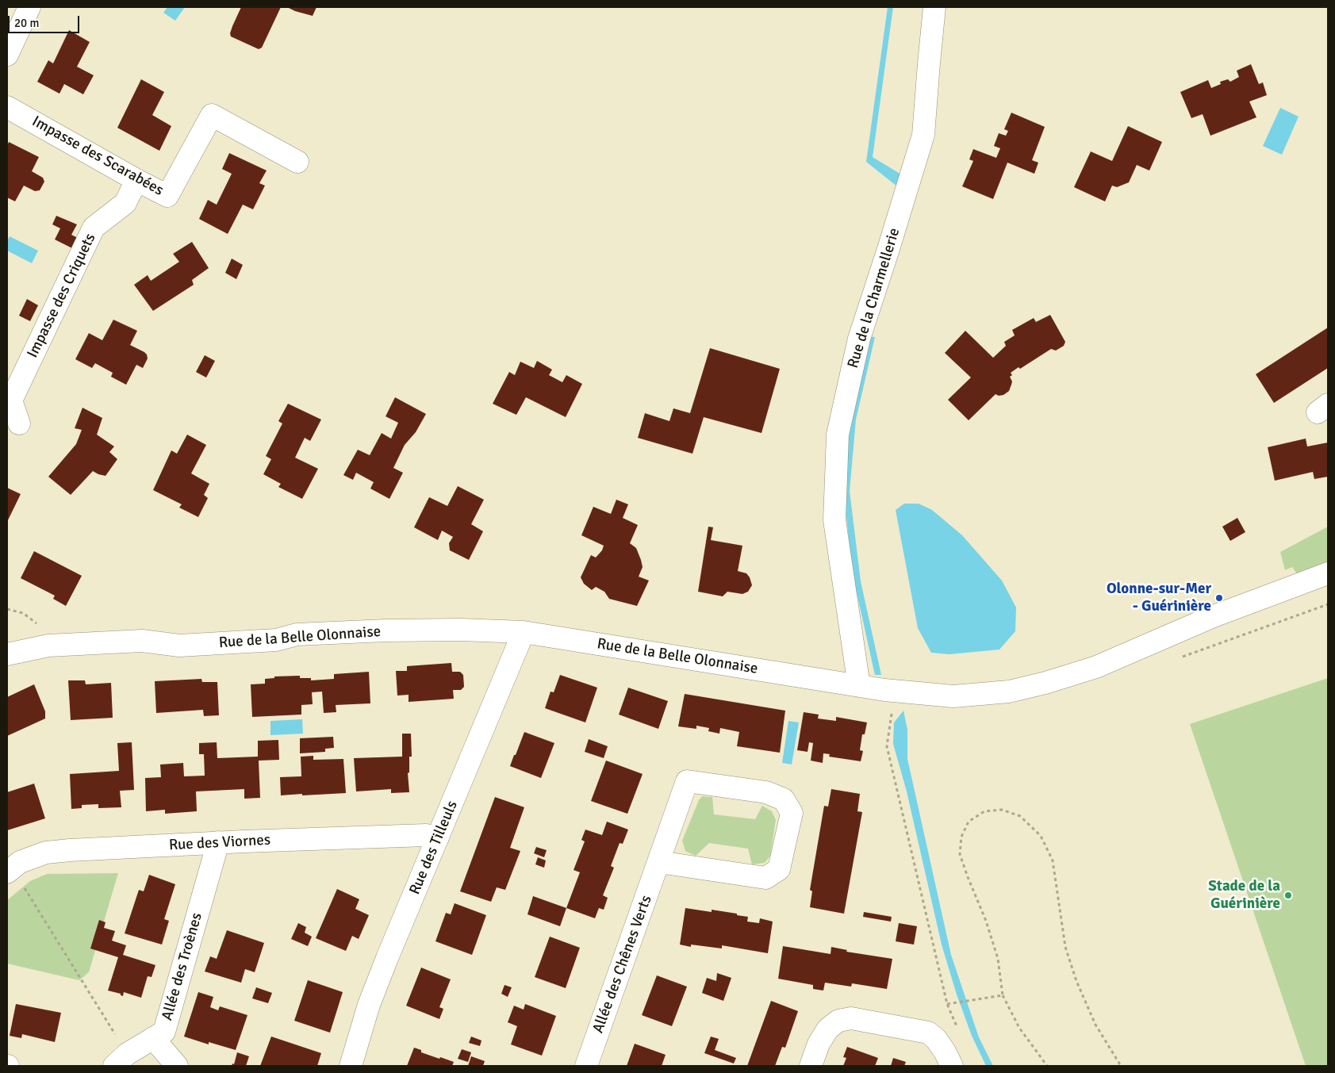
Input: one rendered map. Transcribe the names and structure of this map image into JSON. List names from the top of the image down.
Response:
{
  "streets": {
    "street": [
      "Impasse des Scarabées",
      "Impasse des Criquets",
      "Rue de la Charmellerie",
      "Rue de la Belle Olonnaise",
      "Rue des Viornes",
      "Rue des Tilleuls",
      "Allée des Chênes Verts",
      "Allée des Troènes"
    ]
  },
  "crossings": [
    ["Impasse des Scarabées", "Impasse des Criquets"],
    ["Rue de la Charmellerie", "Rue de la Belle Olonnaise"],
    ["Rue de la Belle Olonnaise", "Rue des Tilleuls"],
    ["Rue des Viornes", "Rue des Tilleuls"],
    ["Rue des Viornes", "Allée des Troènes"]
  ],
  "places": ["Olonne-sur-Mer - Guérinière", "Stade de la Guérinière"],
  "scale_bar": "20 m"
}
